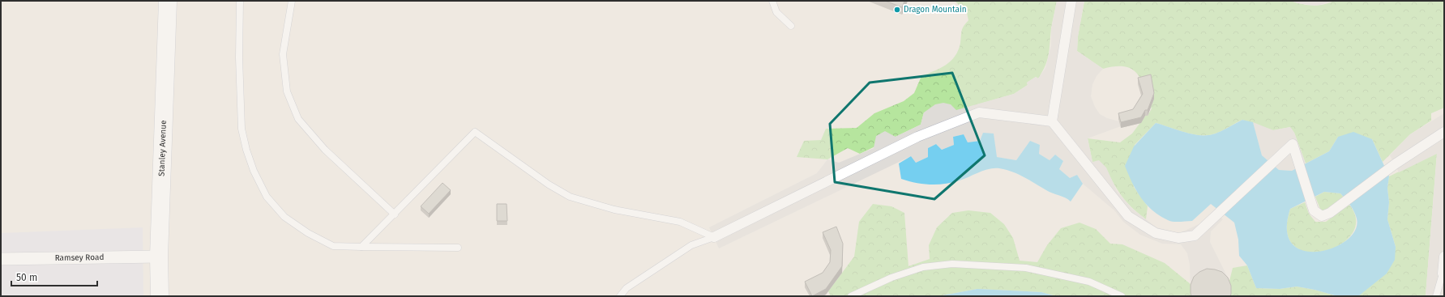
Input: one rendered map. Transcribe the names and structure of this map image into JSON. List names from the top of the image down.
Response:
{
  "streets": {
    "main road": ["Stanley Avenue"],
    "street": ["Ramsey Road"]
  },
  "crossings": [
    ["Stanley Avenue", "Ramsey Road"]
  ],
  "places": ["Dragon Mountain"],
  "scale_bar": "50 m"
}
